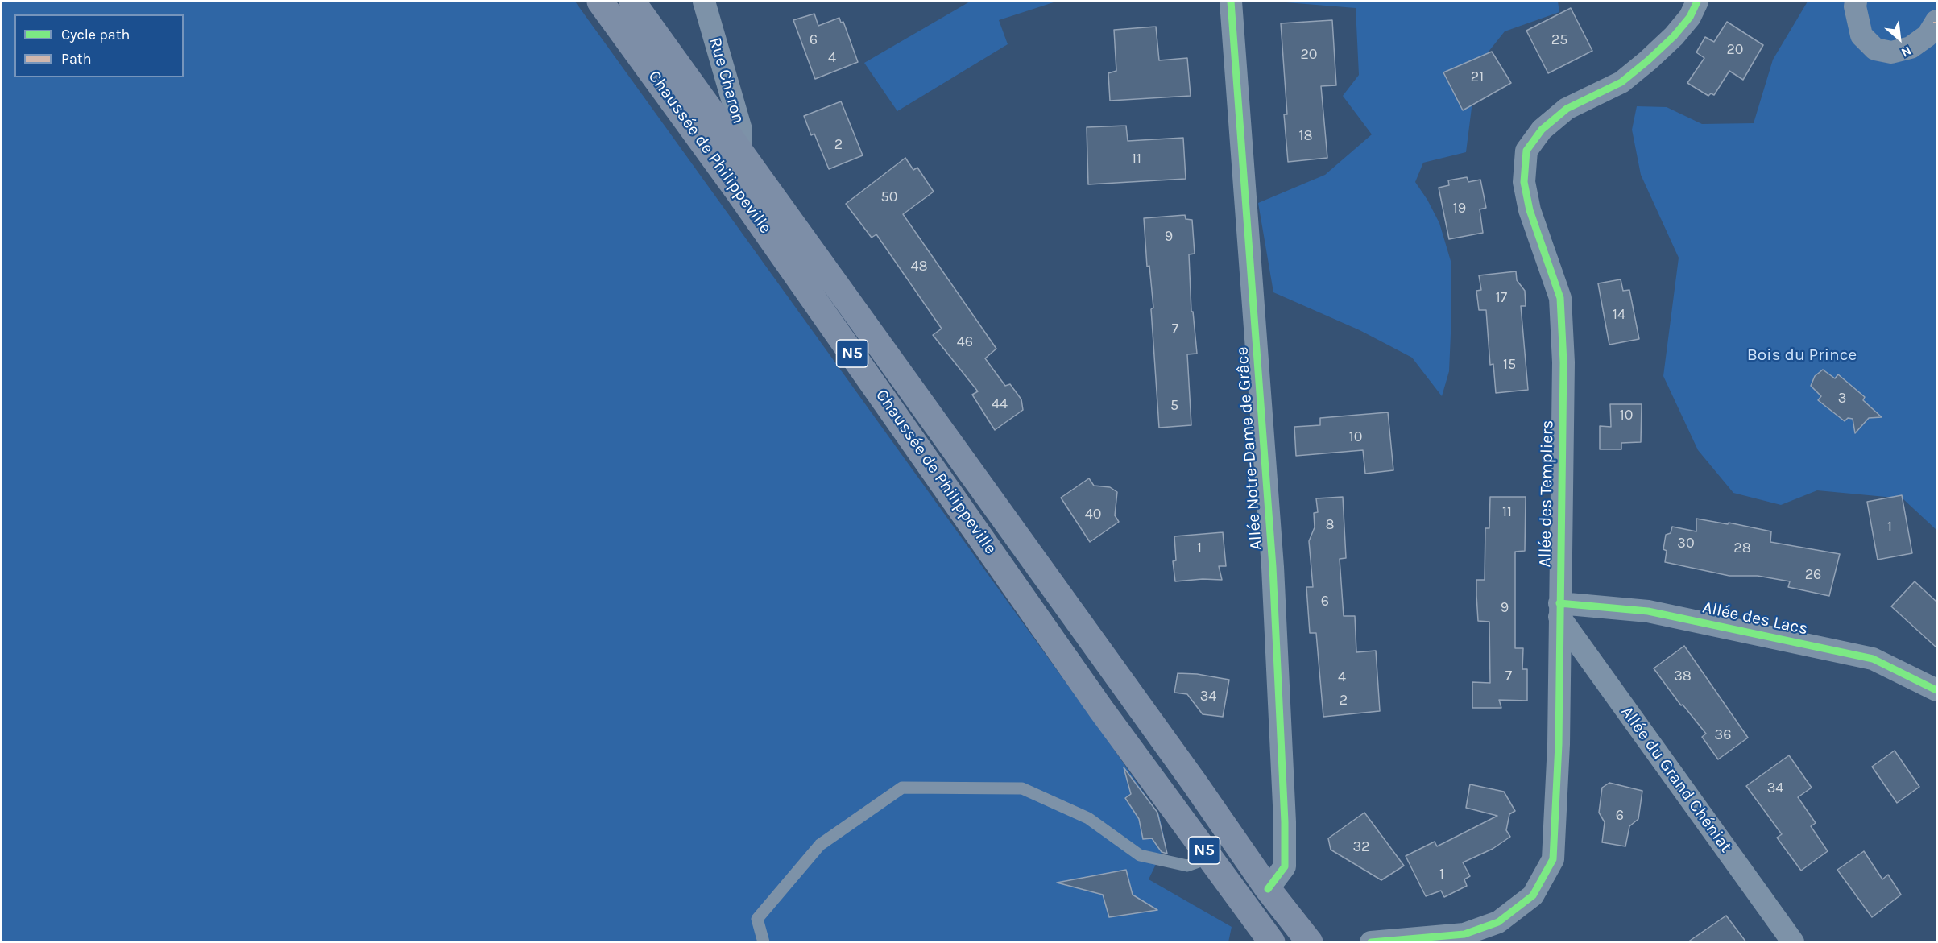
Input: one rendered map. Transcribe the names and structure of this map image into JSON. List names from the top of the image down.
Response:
{
  "streets": {
    "main road": ["Chaussée de Philippeville", "N5"],
    "street": [
      "Rue Charon",
      "Allée Notre-Dame de Grâce",
      "Allée des Templiers",
      "Allée des Lacs",
      "Allée du Grand Chéniat"
    ]
  },
  "crossings": [
    ["Rue Charon", "Chaussée de Philippeville"],
    ["Chaussée de Philippeville", "N5"],
    ["Chaussée de Philippeville", "Allée Notre-Dame de Grâce"],
    ["N5", "Allée Notre-Dame de Grâce"],
    ["Allée des Templiers", "Allée des Lacs"],
    ["Allée des Templiers", "Allée du Grand Chéniat"],
    ["Allée des Lacs", "Allée du Grand Chéniat"]
  ],
  "parks": ["Bois du Prince"],
  "house_numbers": [
    "6",
    "25",
    "20",
    "20",
    "4",
    "21",
    "18",
    "2",
    "11",
    "50",
    "19",
    "9",
    "48",
    "17",
    "14",
    "7",
    "46",
    "15",
    "3",
    "44",
    "5",
    "10",
    "10",
    "11",
    "40",
    "8",
    "1",
    "30",
    "1",
    "28",
    "26",
    "6",
    "9",
    "7",
    "38",
    "4",
    "34",
    "2",
    "36",
    "34",
    "6",
    "32",
    "1"
  ],
  "legend": ["Cycle path", "Path"],
  "north": "bottom right"
}
